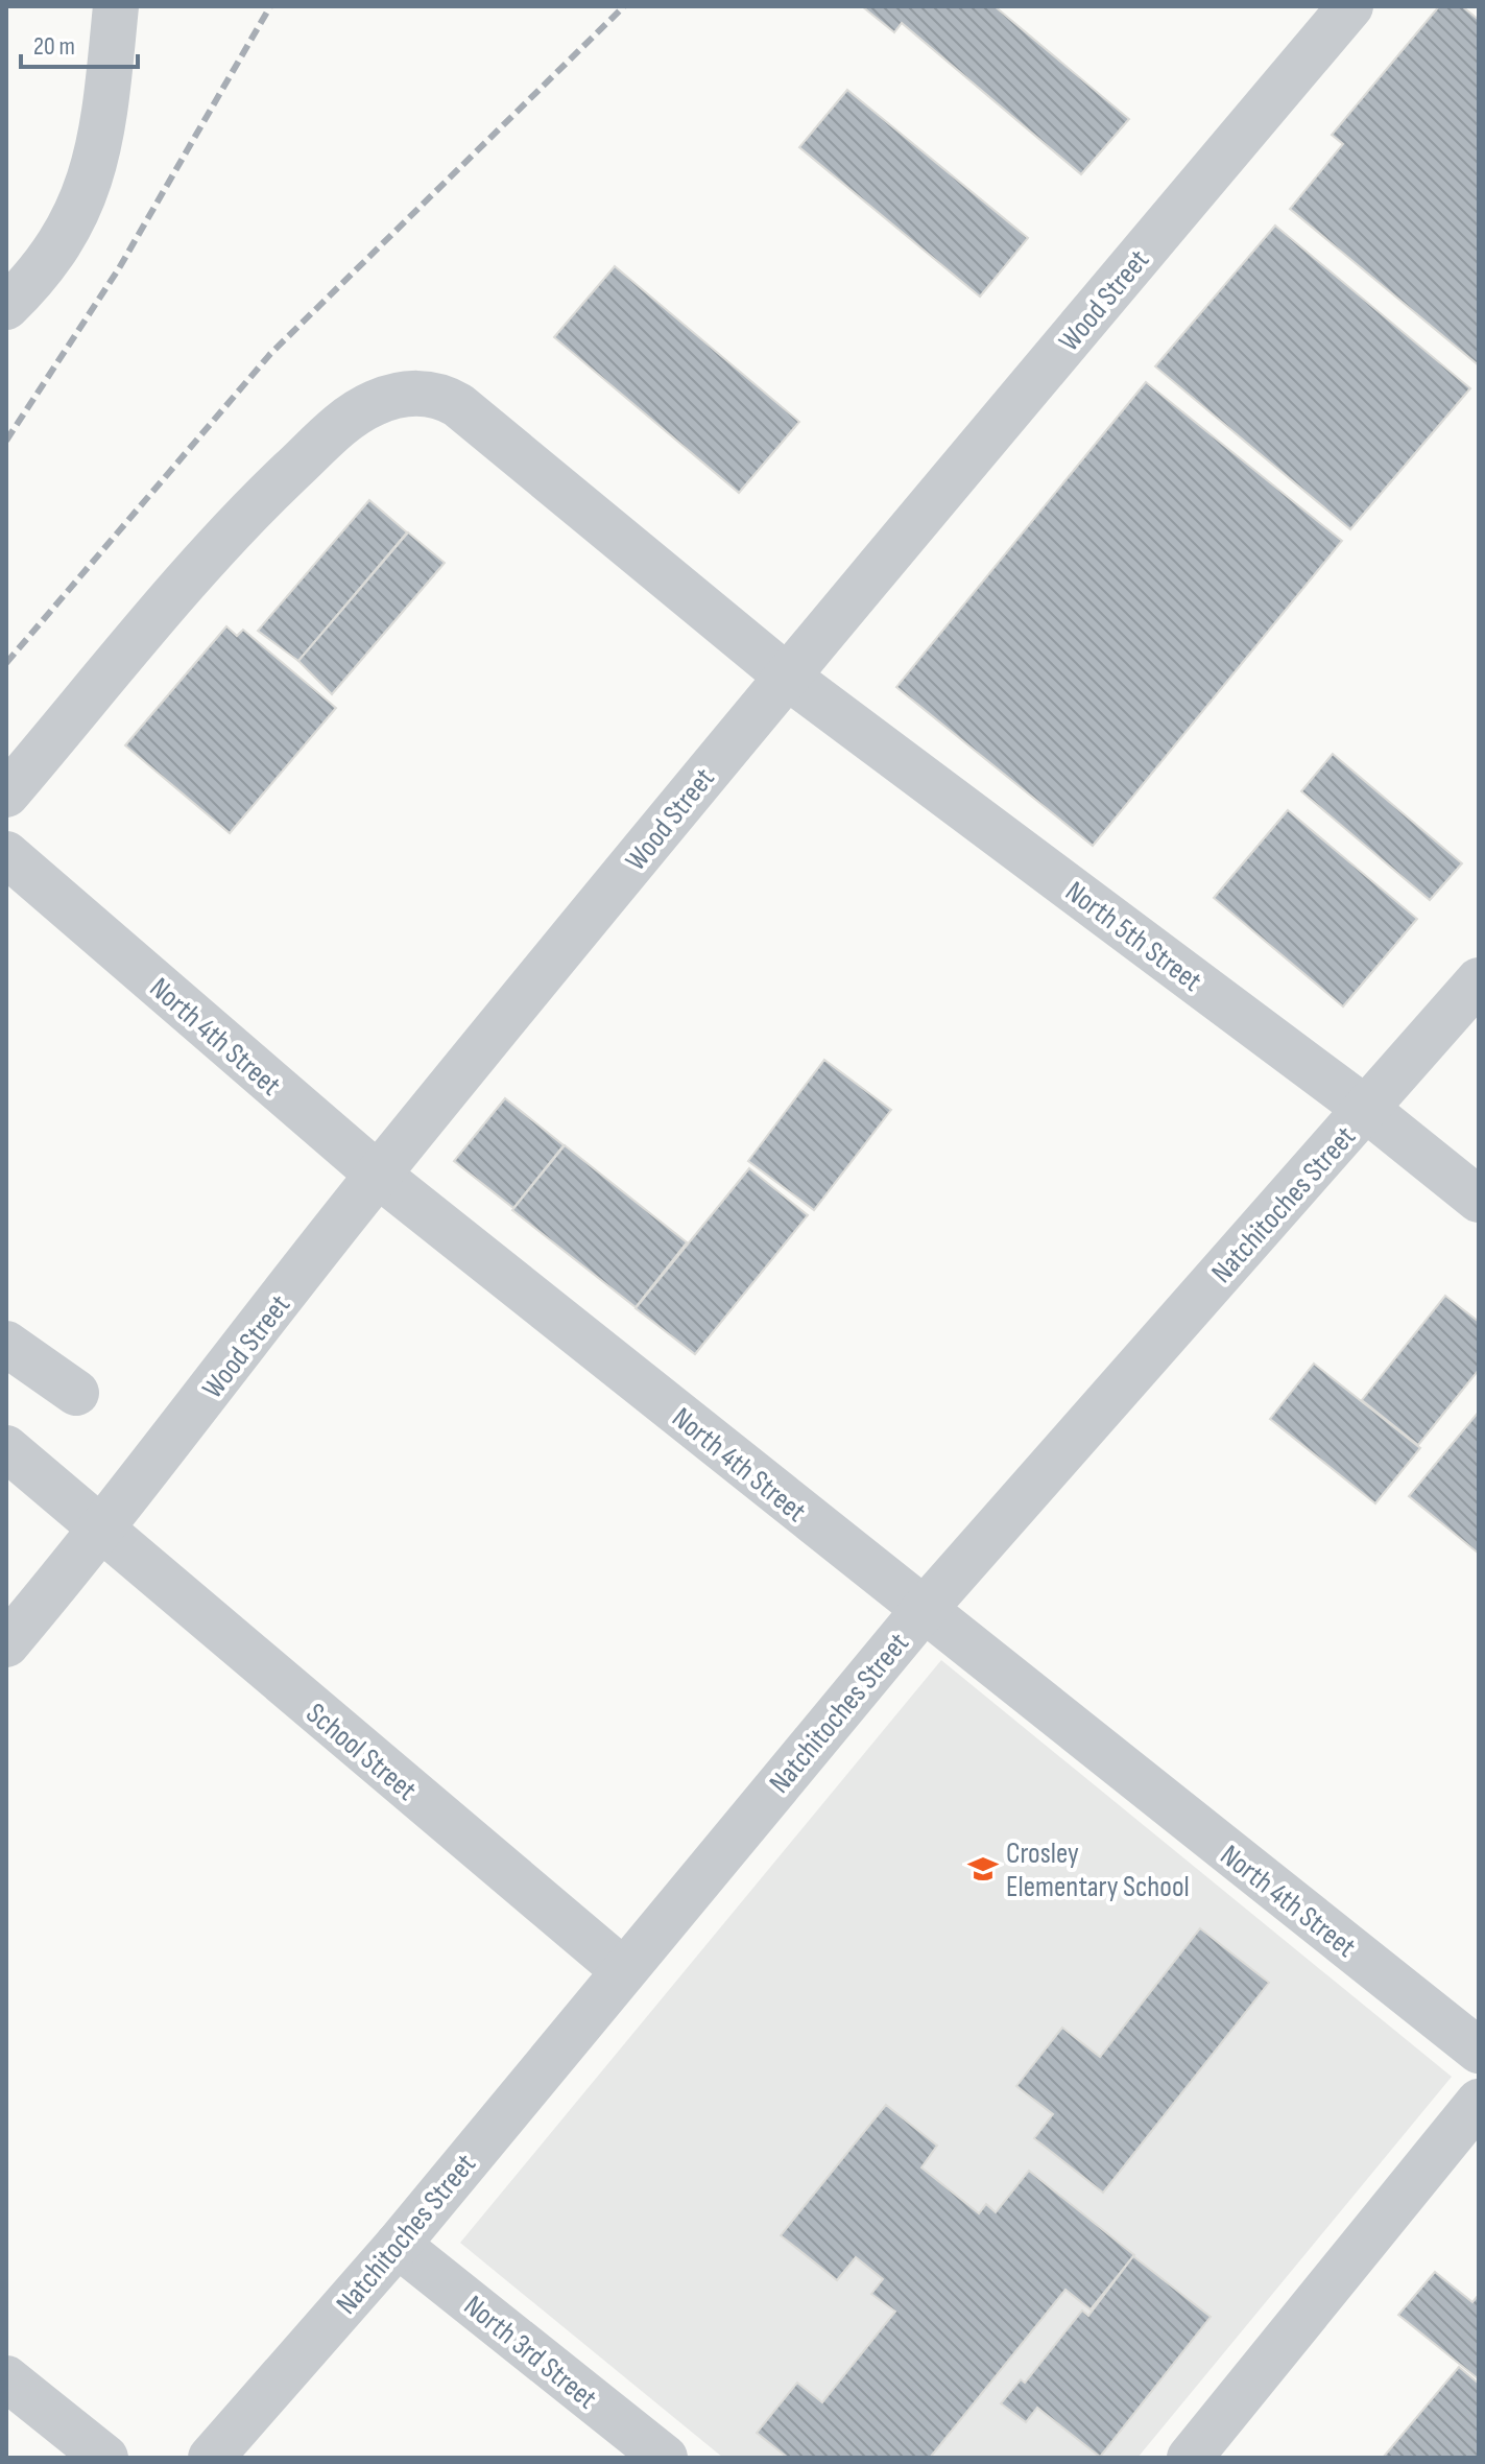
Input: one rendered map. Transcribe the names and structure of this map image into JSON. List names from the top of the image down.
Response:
{
  "streets": {
    "street": [
      "Wood Street",
      "North 5th Street",
      "North 4th Street",
      "Natchitoches Street",
      "School Street",
      "North 3rd Street"
    ]
  },
  "crossings": [
    ["Wood Street", "North 5th Street"],
    ["Wood Street", "North 4th Street"],
    ["Wood Street", "School Street"],
    ["North 5th Street", "Natchitoches Street"],
    ["North 4th Street", "Natchitoches Street"],
    ["Natchitoches Street", "School Street"],
    ["Natchitoches Street", "North 3rd Street"]
  ],
  "places": {
    "school or university": ["Crosley Elementary School"]
  },
  "scale_bar": "20 m"
}
